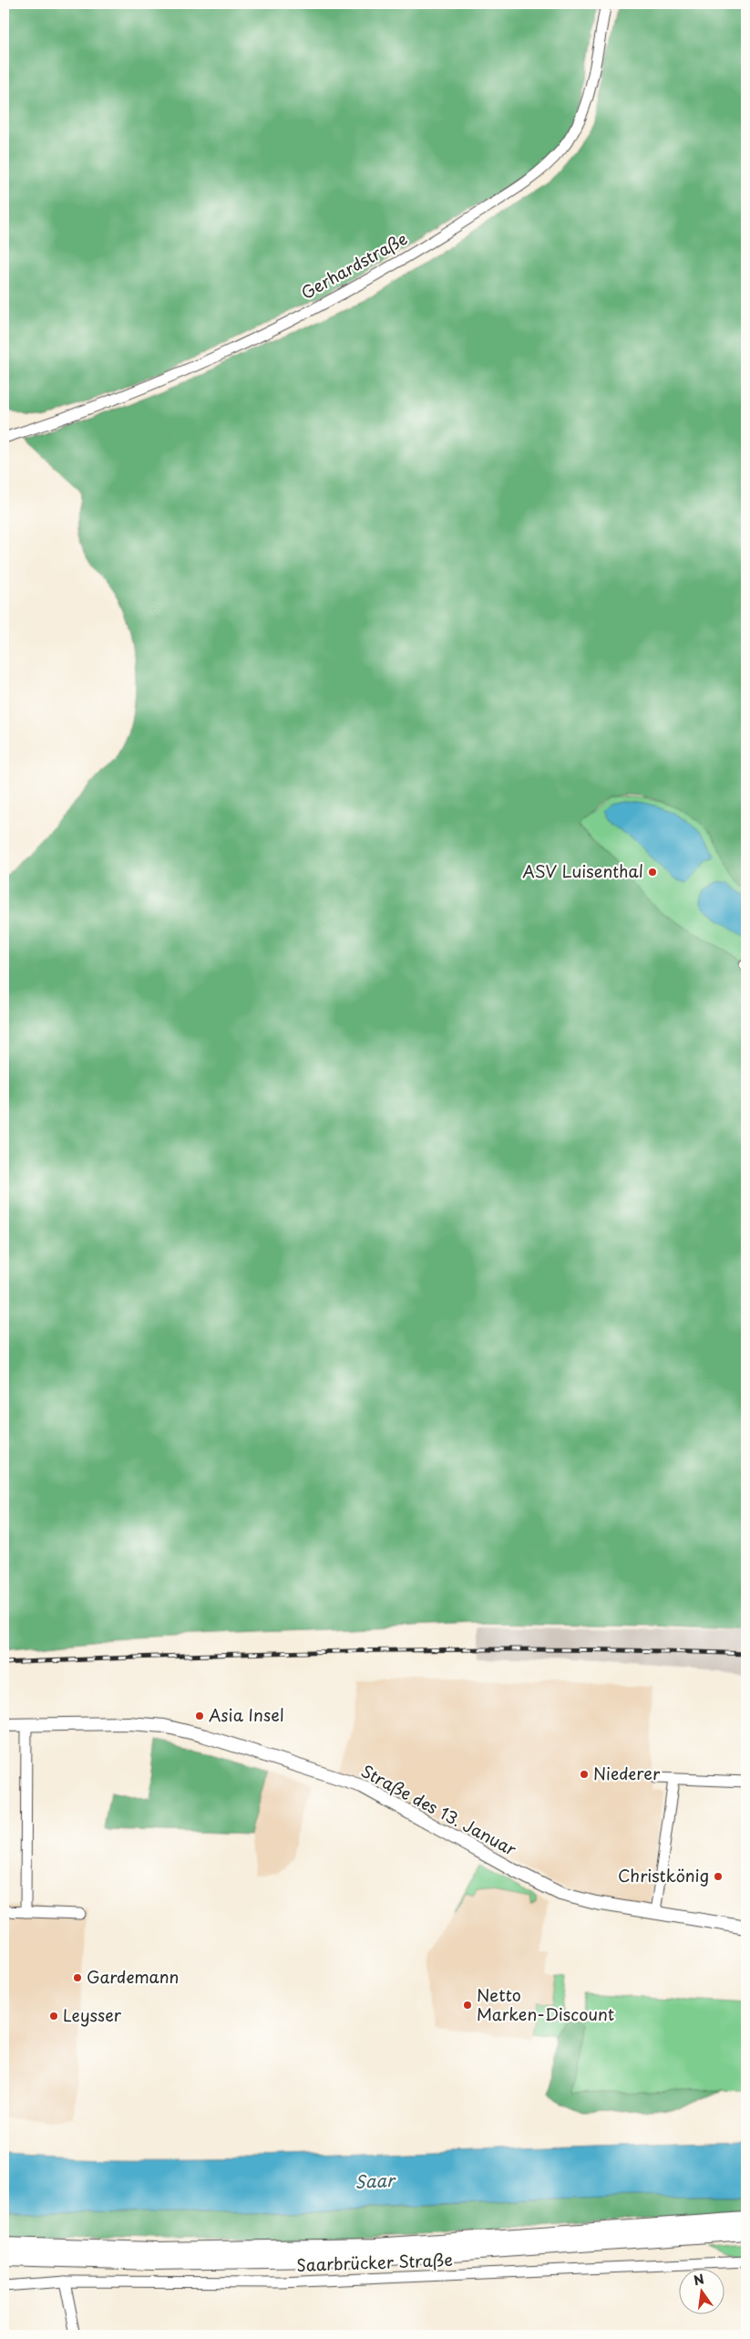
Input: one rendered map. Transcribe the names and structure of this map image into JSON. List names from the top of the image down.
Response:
{
  "streets": {
    "main road": ["Straße des 13. Januar"],
    "street": ["Gerhardstraße", "Saarbrücker Straße"]
  },
  "water": ["Saar"],
  "places": [
    "ASV Luisenthal",
    "Asia Insel",
    "Niederer",
    "Christkönig",
    "Gardemann",
    "Netto Marken-Discount",
    "Leysser"
  ],
  "north": "top"
}
